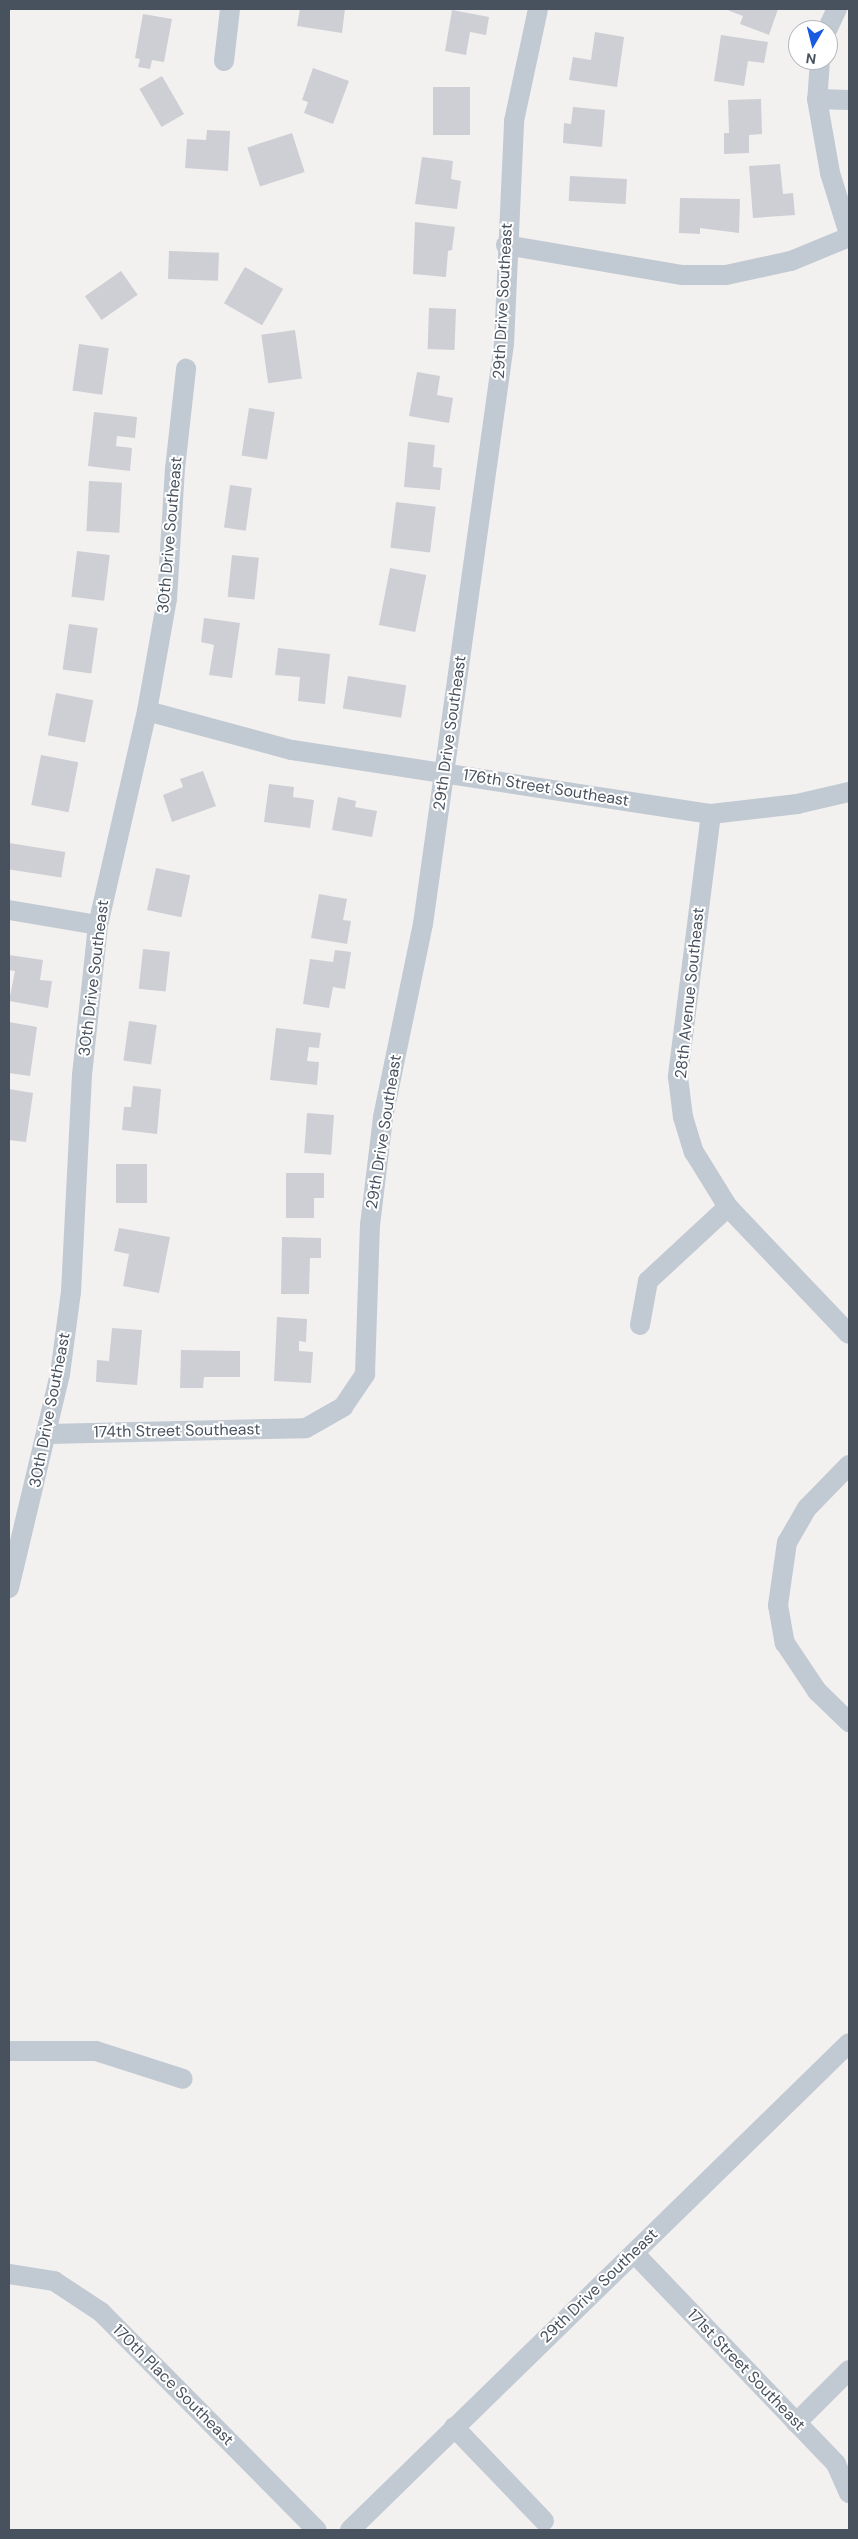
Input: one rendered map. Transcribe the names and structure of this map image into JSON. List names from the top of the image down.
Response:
{
  "streets": {
    "street": [
      "29th Drive Southeast",
      "30th Drive Southeast",
      "176th Street Southeast",
      "28th Avenue Southeast",
      "174th Street Southeast",
      "171st Street Southeast",
      "170th Place Southeast"
    ]
  },
  "crossings": [
    ["29th Drive Southeast", "176th Street Southeast"],
    ["29th Drive Southeast", "174th Street Southeast"],
    ["29th Drive Southeast", "171st Street Southeast"],
    ["30th Drive Southeast", "176th Street Southeast"],
    ["30th Drive Southeast", "174th Street Southeast"],
    ["176th Street Southeast", "28th Avenue Southeast"]
  ],
  "north": "bottom"
}
